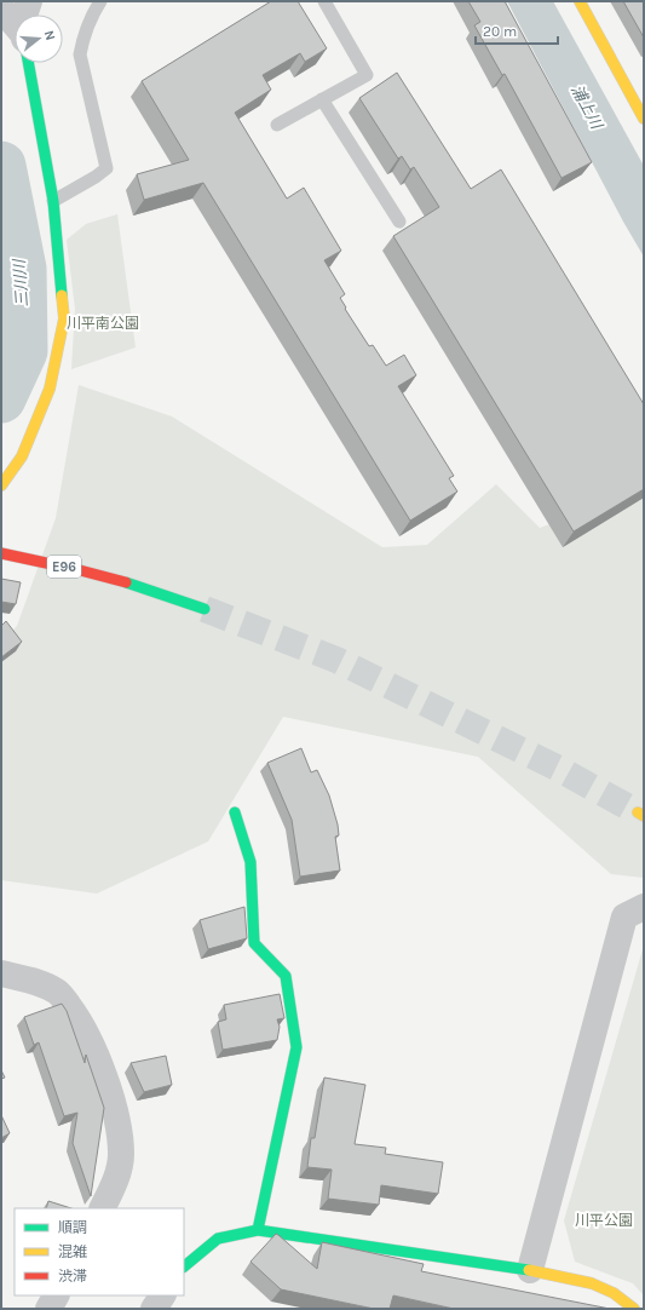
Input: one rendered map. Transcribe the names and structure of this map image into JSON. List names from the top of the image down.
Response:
{
  "streets": {
    "main road": ["E96"]
  },
  "water": ["浦上川", "三川川"],
  "parks": ["川平南公園", "川平公園"],
  "legend": ["順調", "混雑", "渋滞"],
  "scale_bar": "20 m",
  "north": "right"
}
